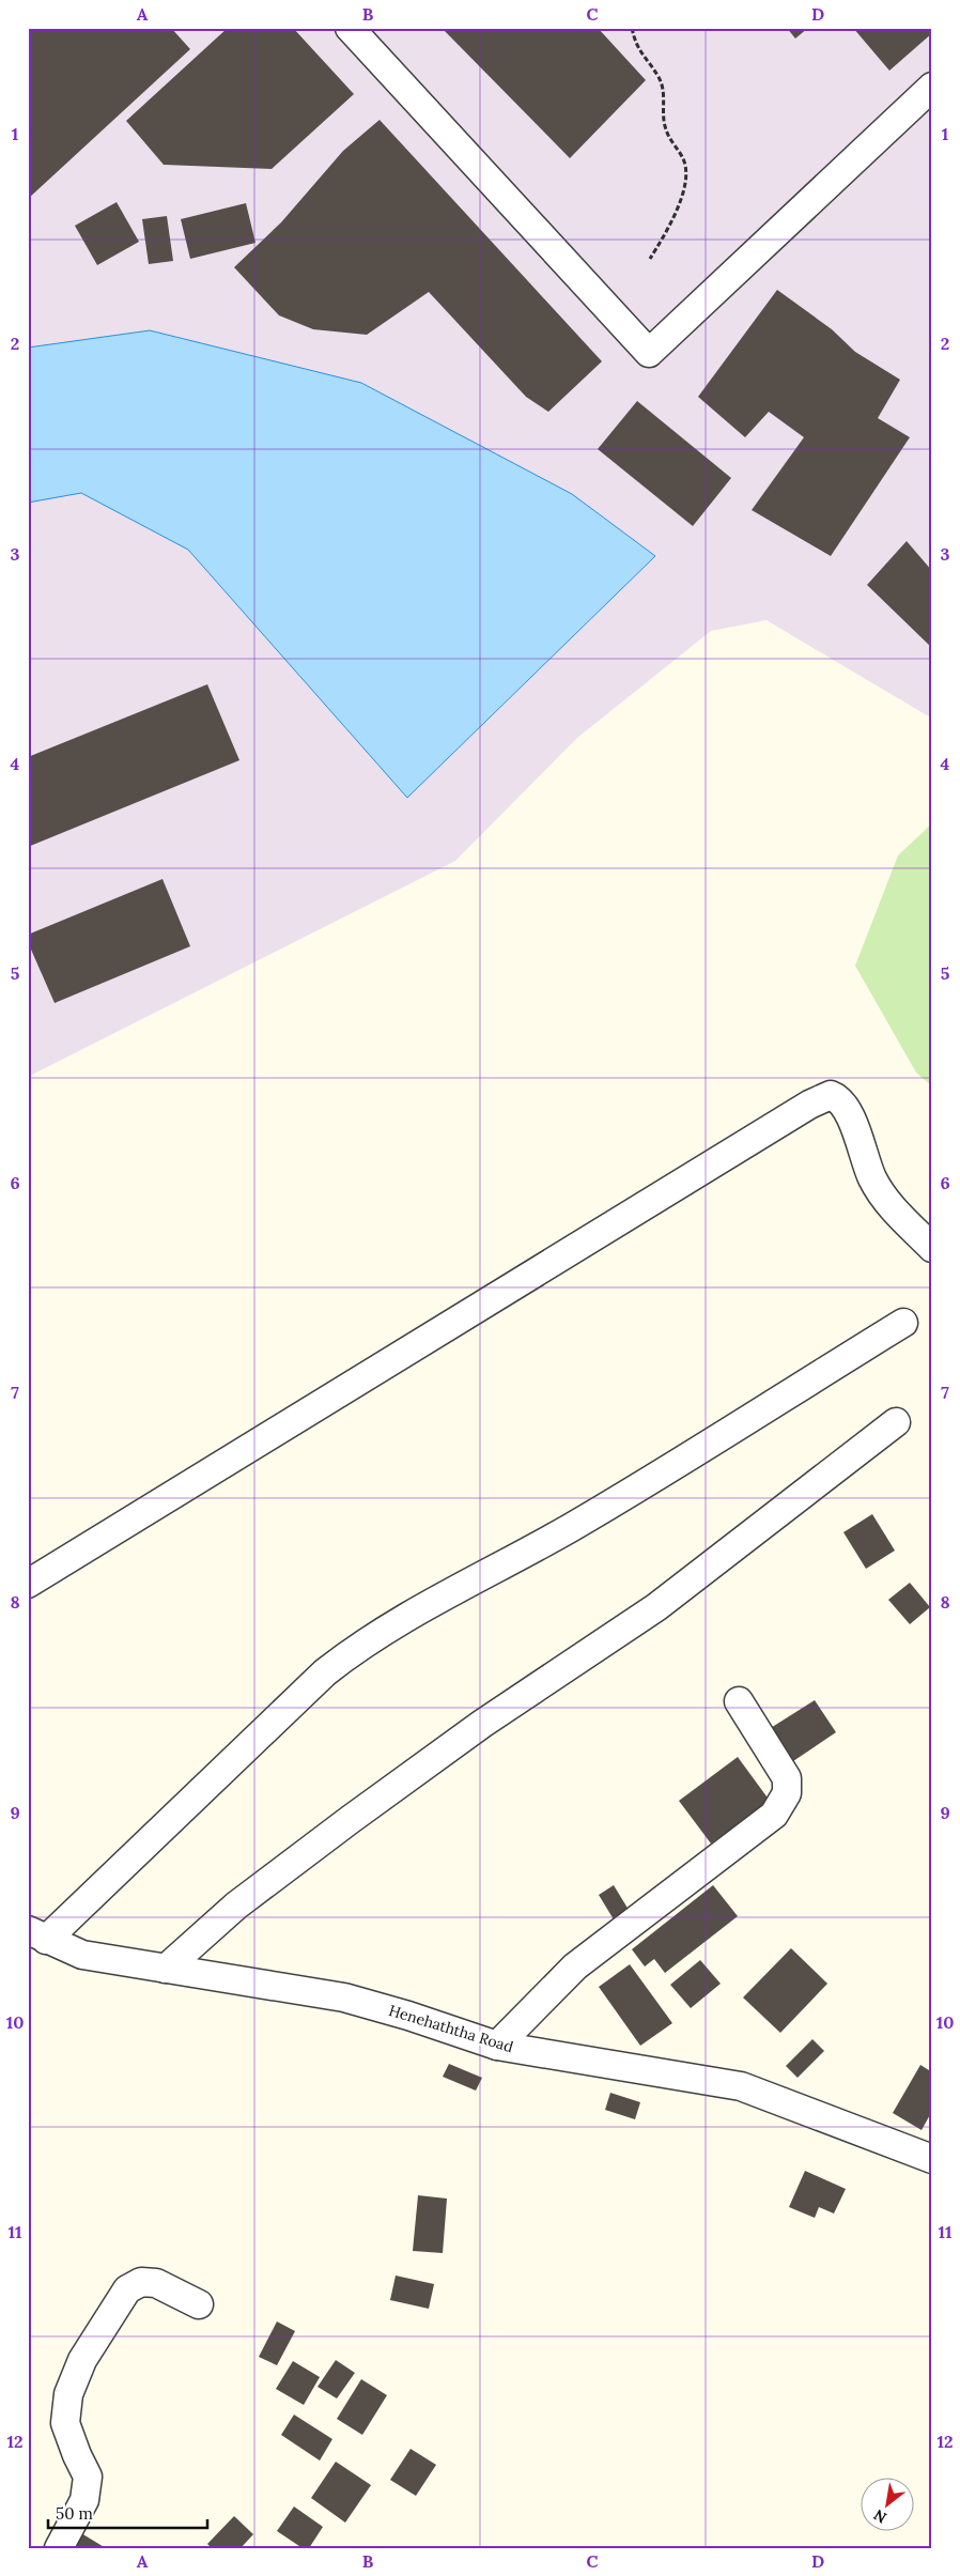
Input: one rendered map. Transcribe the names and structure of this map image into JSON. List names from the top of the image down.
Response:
{
  "streets": {
    "street": ["Henehaththa Road"]
  },
  "scale_bar": "50 m",
  "north": "bottom left",
  "grid": {
    "columns": [
      "A",
      "B",
      "C",
      "D"
    ],
    "rows": [
      "1",
      "2",
      "3",
      "4",
      "5",
      "6",
      "7",
      "8",
      "9",
      "10",
      "11",
      "12"
    ]
  }
}
